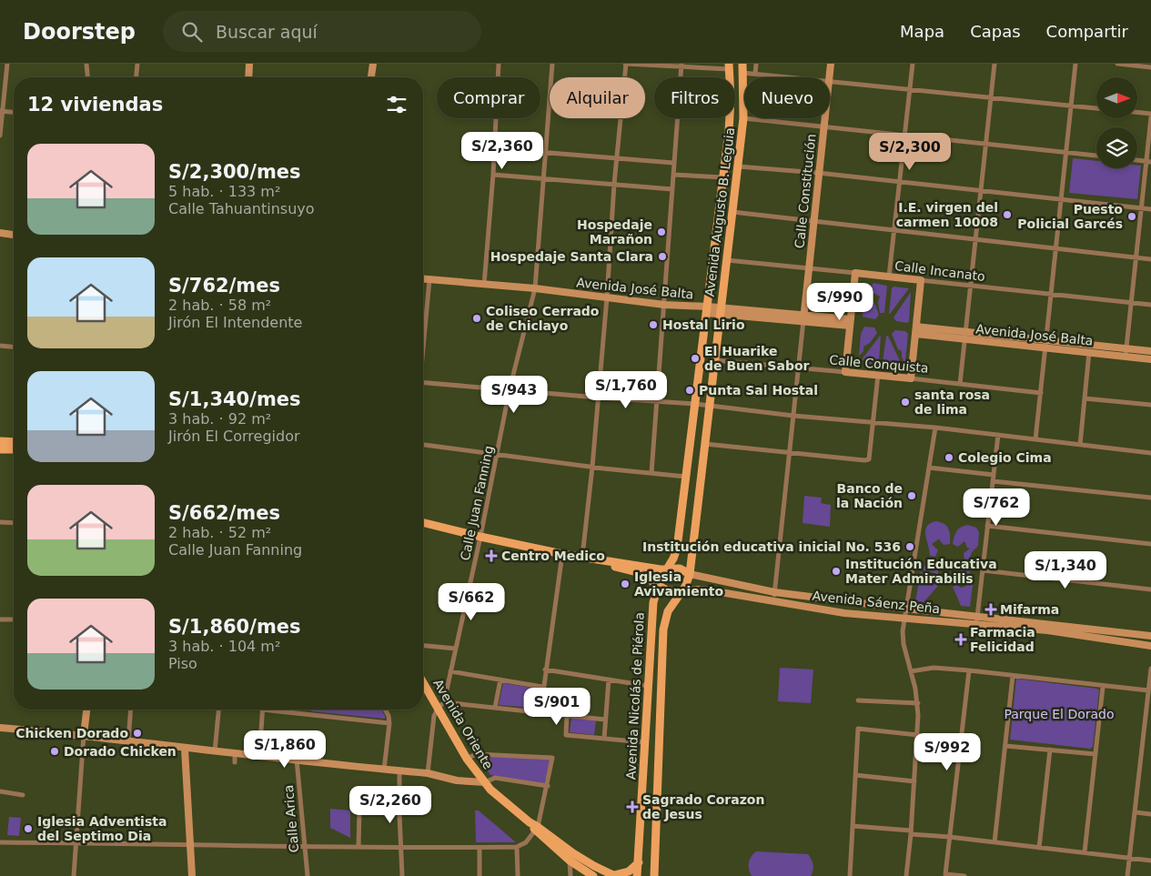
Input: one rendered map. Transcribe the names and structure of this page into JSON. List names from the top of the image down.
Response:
{
  "streets": {
    "main road": [
      "Avenida Augusto B. Leguia",
      "Avenida Sáenz Peña",
      "Avenida Nicolás de Piérola",
      "Avenida Oriente"
    ],
    "street": [
      "Calle Constitución",
      "Calle Incanato",
      "Avenida José Balta",
      "Calle Conquista",
      "Calle Juan Fanning",
      "Calle Arica"
    ]
  },
  "crossings": [
    ["Calle Constitución", "Calle Incanato"],
    ["Calle Constitución", "Avenida José Balta"],
    ["Avenida Augusto B. Leguia", "Calle Incanato"],
    ["Avenida Augusto B. Leguia", "Avenida José Balta"],
    ["Avenida Augusto B. Leguia", "Avenida Nicolás de Piérola"],
    ["Avenida José Balta", "Calle Juan Fanning"],
    ["Avenida José Balta", "Avenida Nicolás de Piérola"],
    ["Calle Conquista", "Avenida Nicolás de Piérola"],
    ["Calle Juan Fanning", "Avenida Sáenz Peña"],
    ["Avenida Sáenz Peña", "Avenida Nicolás de Piérola"]
  ],
  "parks": ["Parque El Dorado"],
  "places": {
    "other": [
      "I.E. virgen del carmen 10008",
      "Puesto Policial Garcés",
      "Hospedaje Marañon",
      "Hospedaje Santa Clara",
      "Coliseo Cerrado de Chiclayo",
      "Hostal Lirio",
      "El Huarike de Buen Sabor",
      "Punta Sal Hostal",
      "santa rosa de lima",
      "Colegio Cima",
      "Banco de la Nación",
      "Institución educativa inicial No. 536",
      "Institución Educativa Mater Admirabilis",
      "Iglesia Avivamiento",
      "Chicken Dorado",
      "Dorado Chicken",
      "Iglesia Adventista del Septimo Dia"
    ],
    "health": [
      "Centro Medico",
      "Mifarma",
      "Farmacia Felicidad",
      "Sagrado Corazon de Jesus"
    ]
  },
  "north": "right",
  "page": {
    "header": "Doorstep",
    "search": "Buscar aquí",
    "nav": ["Mapa", "Capas", "Compartir"],
    "chip": [
      "Comprar",
      "Alquilar",
      "Filtros",
      "Nuevo"
    ],
    "heading": "12 viviendas",
    "price": [
      "S/2,360",
      "S/2,300",
      "S/990",
      "S/1,760",
      "S/943",
      "S/762",
      "S/1,340",
      "S/662",
      "S/901",
      "S/1,860",
      "S/992",
      "S/2,260"
    ],
    "list": [
      {
        "name": "S/2,300/mes",
        "note": "5 hab. · 133 m² · Calle Tahuantinsuyo"
      },
      {
        "name": "S/762/mes",
        "note": "2 hab. · 58 m² · Jirón El Intendente"
      },
      {
        "name": "S/1,340/mes",
        "note": "3 hab. · 92 m² · Jirón El Corregidor"
      },
      {
        "name": "S/662/mes",
        "note": "2 hab. · 52 m² · Calle Juan Fanning"
      },
      {
        "name": "S/1,860/mes",
        "note": "3 hab. · 104 m² · Piso"
      }
    ]
  }
}
